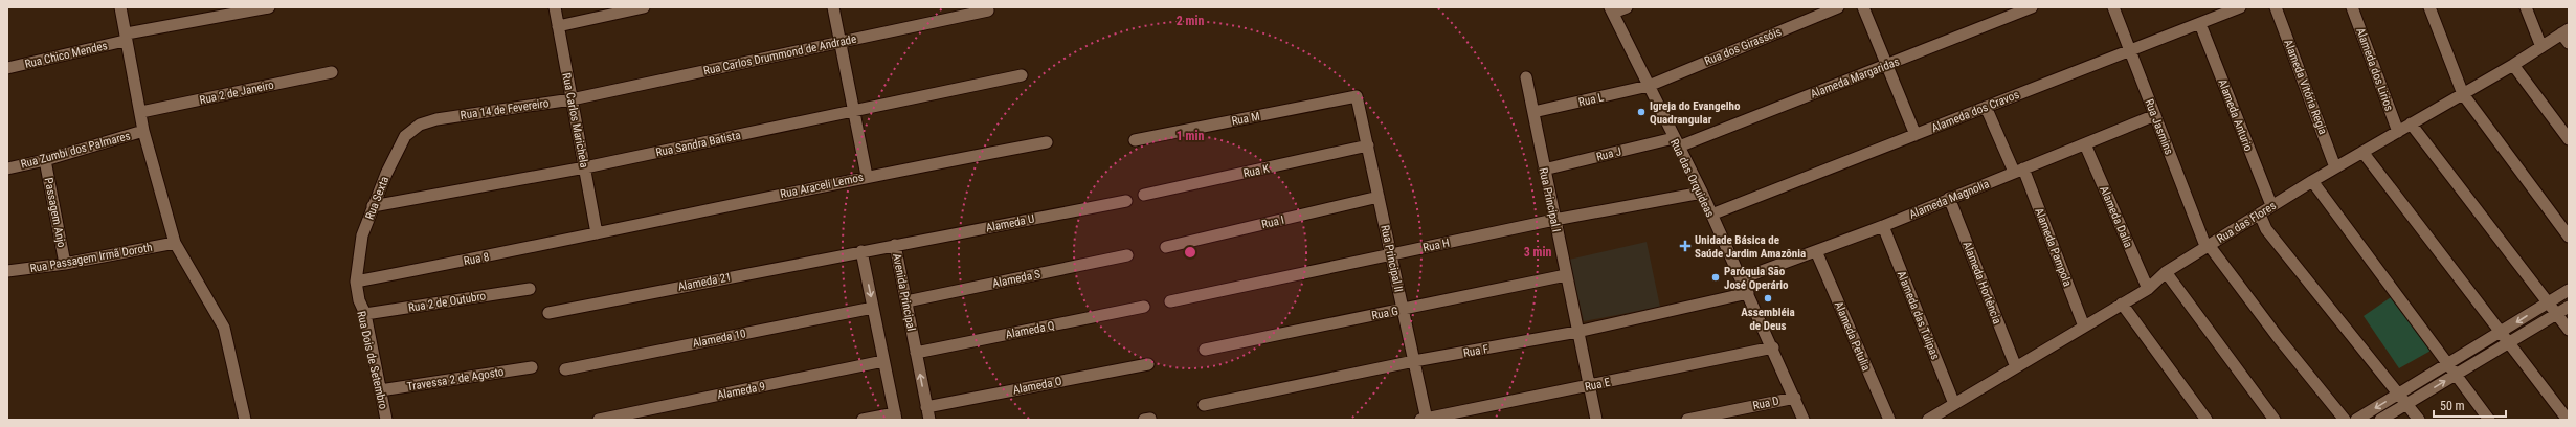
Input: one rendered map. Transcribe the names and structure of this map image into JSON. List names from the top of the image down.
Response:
{
  "streets": {
    "street": [
      "Rua dos Girassóis",
      "Rua Chico Mendes",
      "Rua Carlos Drummond de Andrade",
      "Alameda dos Lirios",
      "Alameda Margaridas",
      "Alameda Vitória Regia",
      "Rua 2 de Janeiro",
      "Rua L",
      "Rua 14 de Fevereiro",
      "Alameda dos Cravos",
      "Alameda Anturio",
      "Rua M",
      "Rua Carlos Marichela",
      "Rua Jasmins",
      "Rua Sandra Batista",
      "Rua Zumbi dos Palmares",
      "Rua J",
      "Rua K",
      "Rua das Orquideas",
      "Rua Araceli Lemos",
      "Rua Sexta",
      "Alameda Magnolia",
      "Rua Principal I",
      "Passagem Anjo",
      "Alameda Dalia",
      "Rua I",
      "Rua das Flores",
      "Alameda U",
      "Rua H",
      "Alameda Pampola",
      "Rua Passagem Irmã Doroth",
      "Rua 8",
      "Rua Principal II",
      "Alameda S",
      "Alameda 21",
      "Alameda Hortência",
      "Avenida Principal",
      "Rua 2 de Outubro",
      "Rua G",
      "Alameda das Tulipas",
      "Alameda Q",
      "Alameda Petulia",
      "Alameda 10",
      "Rua F",
      "Rua Dois de Setembro",
      "Travessa 2 de Agosto",
      "Rua E",
      "Alameda O",
      "Alameda 9",
      "Rua D"
    ]
  },
  "crossings": [
    ["Rua dos Girassóis", "Rua L"],
    ["Rua dos Girassóis", "Rua das Orquideas"],
    ["Rua Carlos Drummond de Andrade", "Rua 14 de Fevereiro"],
    ["Rua Carlos Drummond de Andrade", "Rua Carlos Marichela"],
    ["Alameda dos Lirios", "Rua das Flores"],
    ["Alameda Margaridas", "Rua J"],
    ["Alameda Margaridas", "Rua das Orquideas"],
    ["Alameda Vitória Regia", "Rua das Flores"],
    ["Rua L", "Rua das Orquideas"],
    ["Rua L", "Rua Principal I"],
    ["Rua 14 de Fevereiro", "Rua Carlos Marichela"],
    ["Rua 14 de Fevereiro", "Rua Sexta"],
    ["Alameda dos Cravos", "Alameda Anturio"],
    ["Alameda dos Cravos", "Rua Jasmins"],
    ["Alameda dos Cravos", "Rua das Orquideas"],
    ["Alameda dos Cravos", "Alameda Pampola"],
    ["Alameda Anturio", "Rua das Flores"],
    ["Rua M", "Rua Principal II"],
    ["Rua Carlos Marichela", "Rua Sandra Batista"],
    ["Rua Carlos Marichela", "Rua Araceli Lemos"],
    ["Rua Carlos Marichela", "Rua 8"],
    ["Rua Jasmins", "Alameda Magnolia"],
    ["Rua Jasmins", "Rua das Flores"],
    ["Rua Sandra Batista", "Rua Sexta"],
    ["Rua Zumbi dos Palmares", "Passagem Anjo"],
    ["Rua J", "Rua das Orquideas"],
    ["Rua J", "Rua Principal I"],
    ["Rua K", "Rua Principal II"],
    ["Rua das Orquideas", "Alameda Magnolia"],
    ["Rua das Orquideas", "Rua H"],
    ["Rua das Orquideas", "Rua F"],
    ["Rua das Orquideas", "Rua E"],
    ["Rua das Orquideas", "Rua D"],
    ["Rua Araceli Lemos", "Rua 8"],
    ["Rua Sexta", "Rua 8"],
    ["Rua Sexta", "Rua Dois de Setembro"],
    ["Alameda Magnolia", "Alameda Dalia"],
    ["Alameda Magnolia", "Alameda Pampola"],
    ["Alameda Magnolia", "Alameda Hortência"],
    ["Alameda Magnolia", "Alameda das Tulipas"],
    ["Alameda Magnolia", "Alameda Petulia"],
    ["Rua Principal I", "Rua H"],
    ["Rua Principal I", "Rua G"],
    ["Rua Principal I", "Rua F"],
    ["Rua Principal I", "Rua E"],
    ["Passagem Anjo", "Rua Passagem Irmã Doroth"],
    ["Alameda Dalia", "Rua das Flores"],
    ["Rua I", "Rua Principal II"],
    ["Rua das Flores", "Alameda Pampola"],
    ["Rua das Flores", "Alameda Hortência"],
    ["Rua das Flores", "Alameda das Tulipas"],
    ["Alameda U", "Avenida Principal"],
    ["Rua H", "Rua Principal II"],
    ["Rua Principal II", "Rua G"],
    ["Rua Principal II", "Rua F"],
    ["Rua Principal II", "Rua E"],
    ["Alameda S", "Avenida Principal"],
    ["Alameda 21", "Avenida Principal"],
    ["Avenida Principal", "Alameda Q"],
    ["Avenida Principal", "Alameda O"],
    ["Rua 2 de Outubro", "Rua Dois de Setembro"],
    ["Rua Dois de Setembro", "Travessa 2 de Agosto"]
  ],
  "places": {
    "other": ["Igreja do Evangelho Quadrangular", "Paróquia São José Operário", "Assembléia de Deus"],
    "health": ["Unidade Básica de Saúde Jardim Amazônia"]
  },
  "scale_bar": "50 m",
  "rings": ["2 min", "1 min", "3 min"]
}
